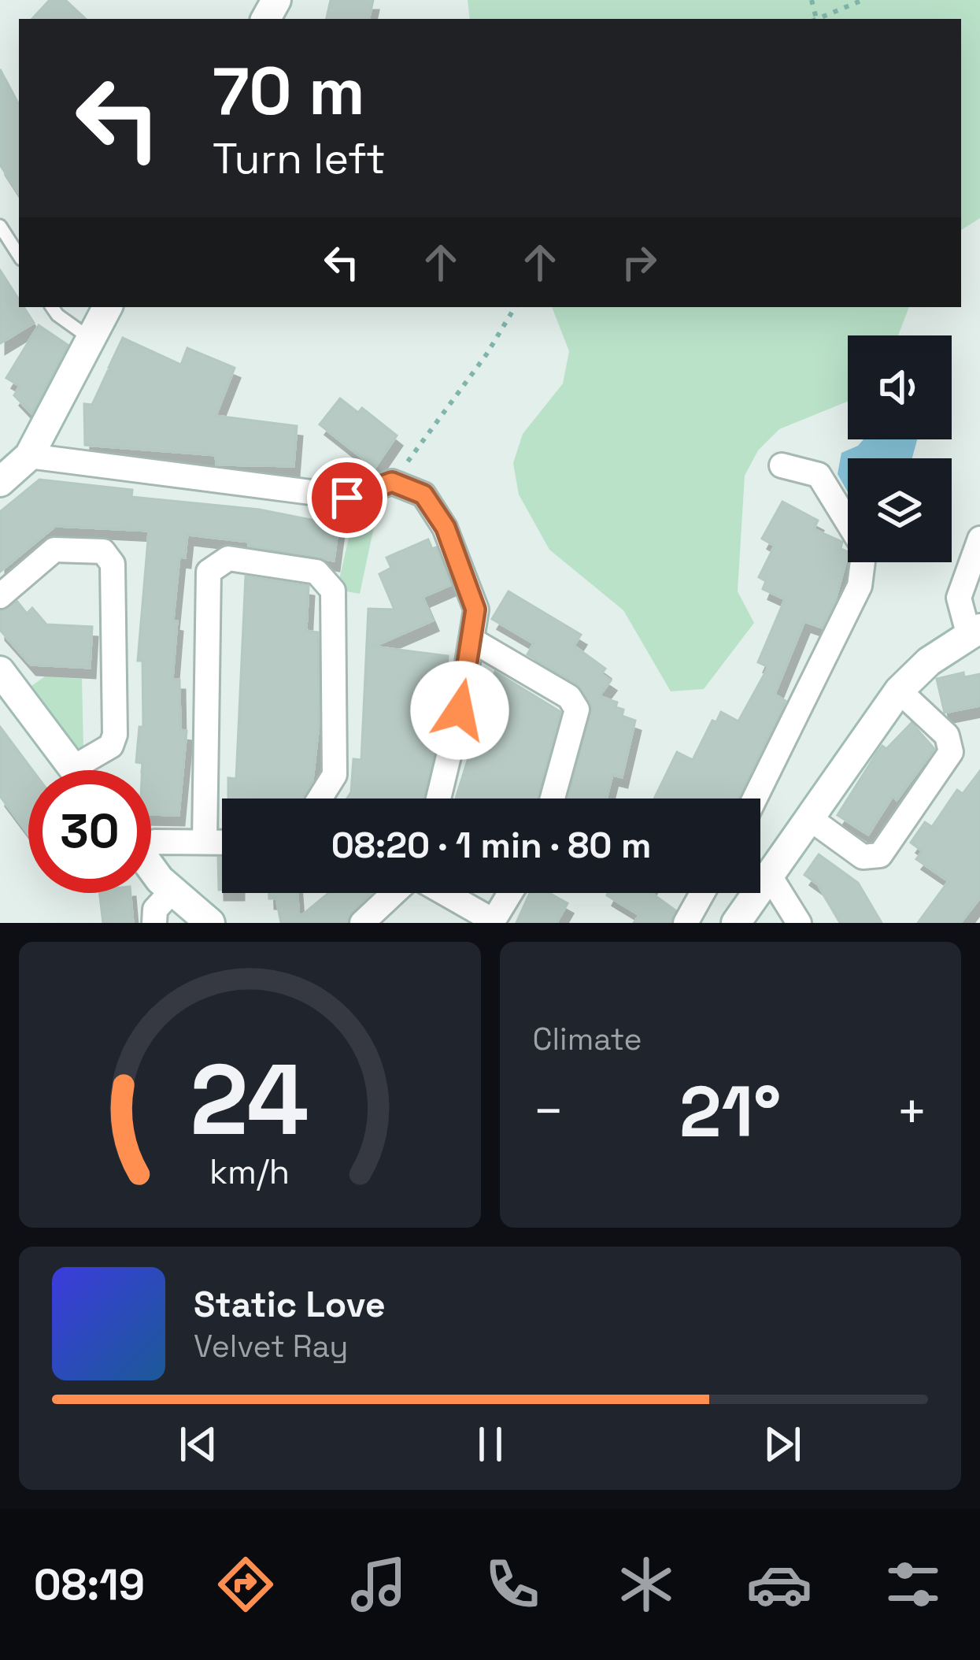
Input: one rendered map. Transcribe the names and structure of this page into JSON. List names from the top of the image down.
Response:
{
  "page": {
    "turn": ["70 m", "Turn left"],
    "limit": "30",
    "trip": "08:20 · 1 min · 80 m",
    "tile": "Climate",
    "heat": ["−", "21°", "+"],
    "song": ["Static Love", "Velvet Ray"],
    "tabs": "08:19",
    "gauge": ["24", "km/h"]
  }
}
